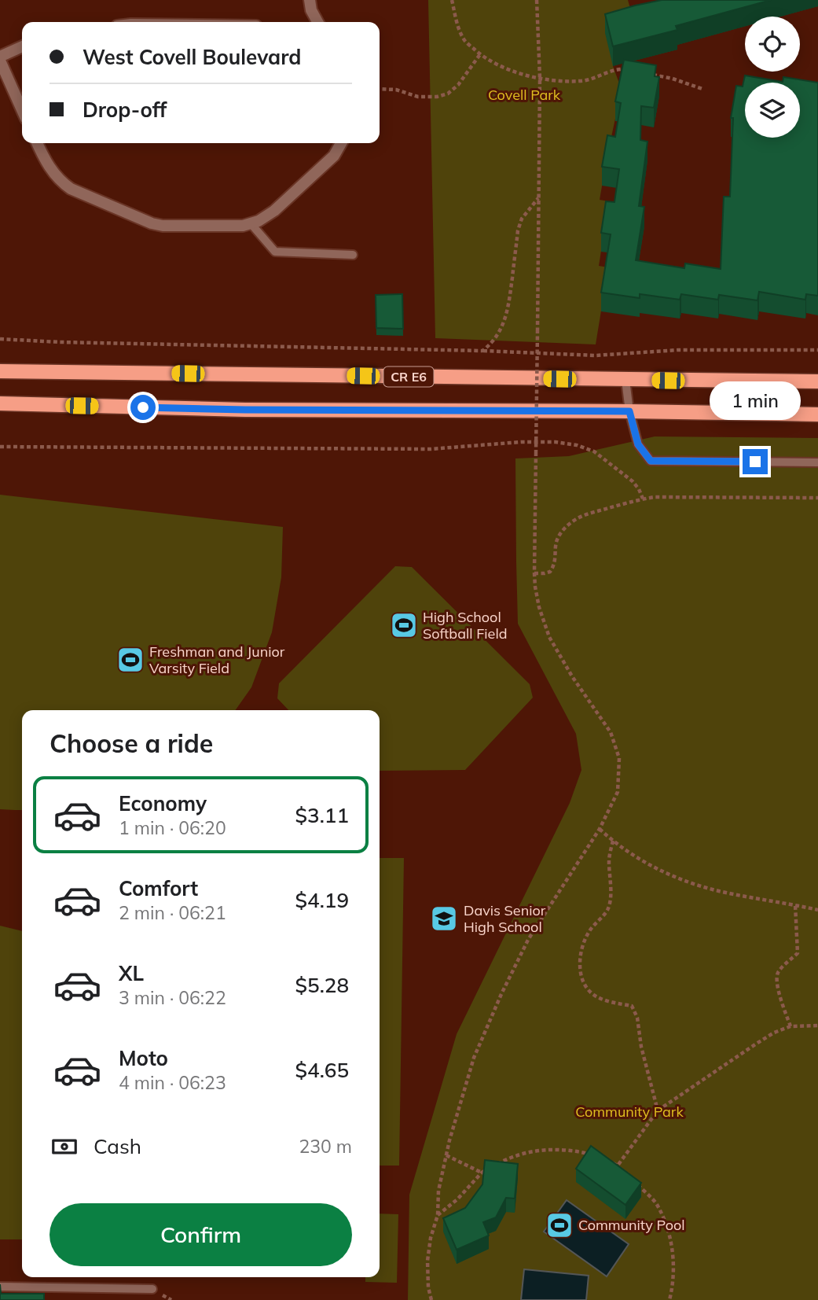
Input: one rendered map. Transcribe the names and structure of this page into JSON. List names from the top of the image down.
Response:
{
  "streets": {
    "main road": ["CR E6"]
  },
  "parks": ["Covell Park", "Community Park"],
  "places": {
    "sports": ["High School Softball Field", "Freshman and Junior Varsity Field", "Community Pool"],
    "school or university": ["Davis Senior High School"]
  },
  "page": {
    "banner": ["West Covell Boulevard", "Drop-off"],
    "bubble": "1 min",
    "heading": "Choose a ride",
    "list": [
      {
        "name": "Economy",
        "note": "1 min · 06:20",
        "value": "$3.11"
      },
      {
        "name": "Comfort",
        "note": "2 min · 06:21",
        "value": "$4.19"
      },
      {
        "name": "XL",
        "note": "3 min · 06:22",
        "value": "$5.28"
      },
      {
        "name": "Moto",
        "note": "4 min · 06:23",
        "value": "$4.65"
      }
    ],
    "pay": ["Cash", "230 m"],
    "buttons": "Confirm"
  }
}
